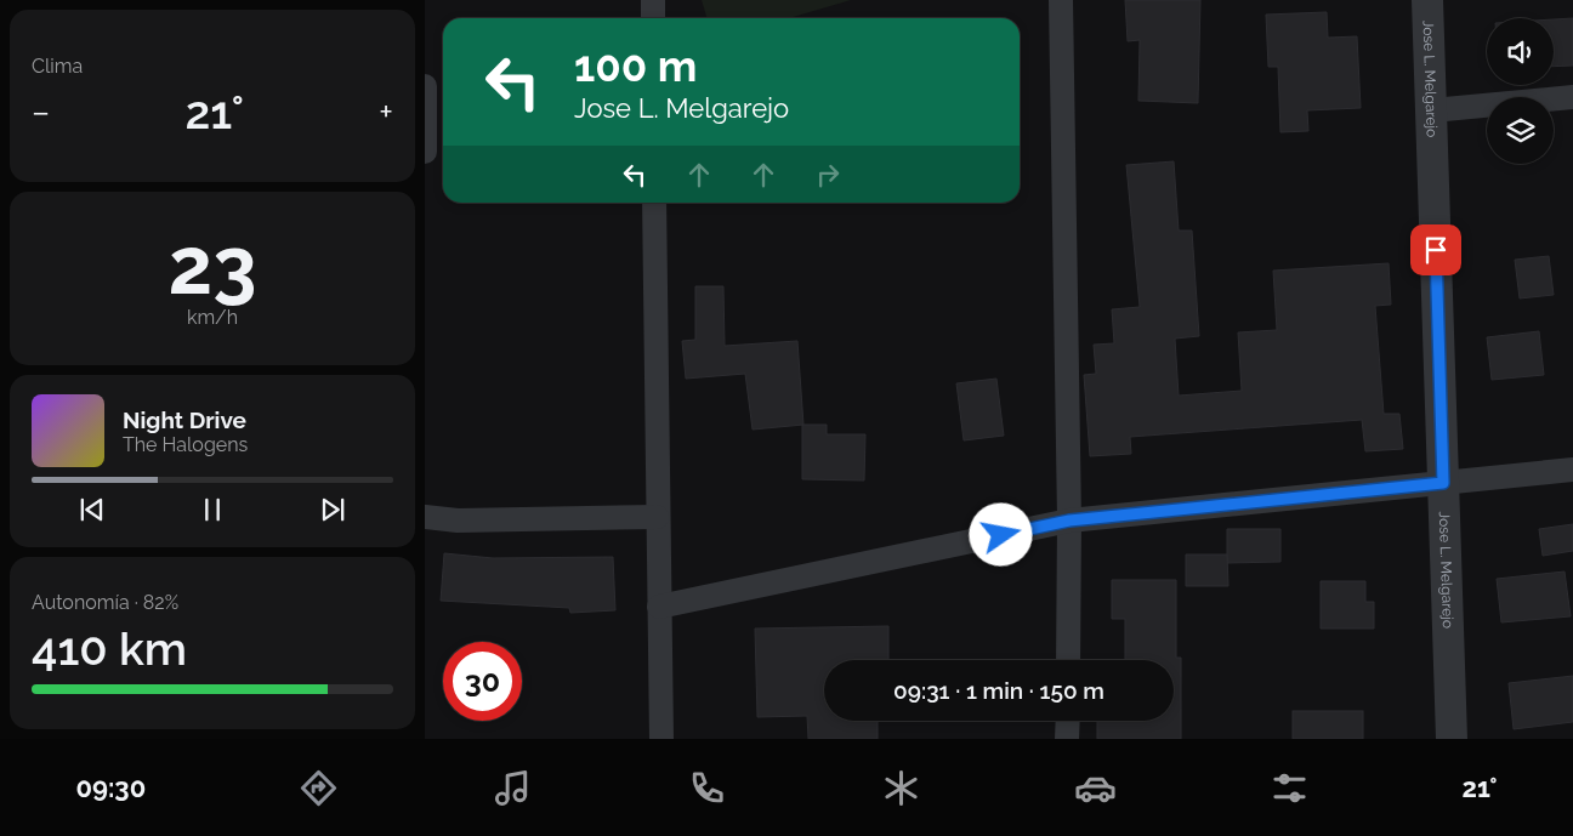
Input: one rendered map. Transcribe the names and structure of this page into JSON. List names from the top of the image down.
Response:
{
  "streets": {
    "street": ["Jose L. Melgarejo"]
  },
  "page": {
    "tile": [
      "Clima",
      ["23", "km/h"],
      ["Autonomía · 82%", "410 km"]
    ],
    "turn": ["100 m", "Jose L. Melgarejo"],
    "heat": ["−", "21°", "+"],
    "song": ["Night Drive", "The Halogens"],
    "limit": "30",
    "trip": "09:31 · 1 min · 150 m",
    "tabs": ["09:30", "21°"]
  }
}
